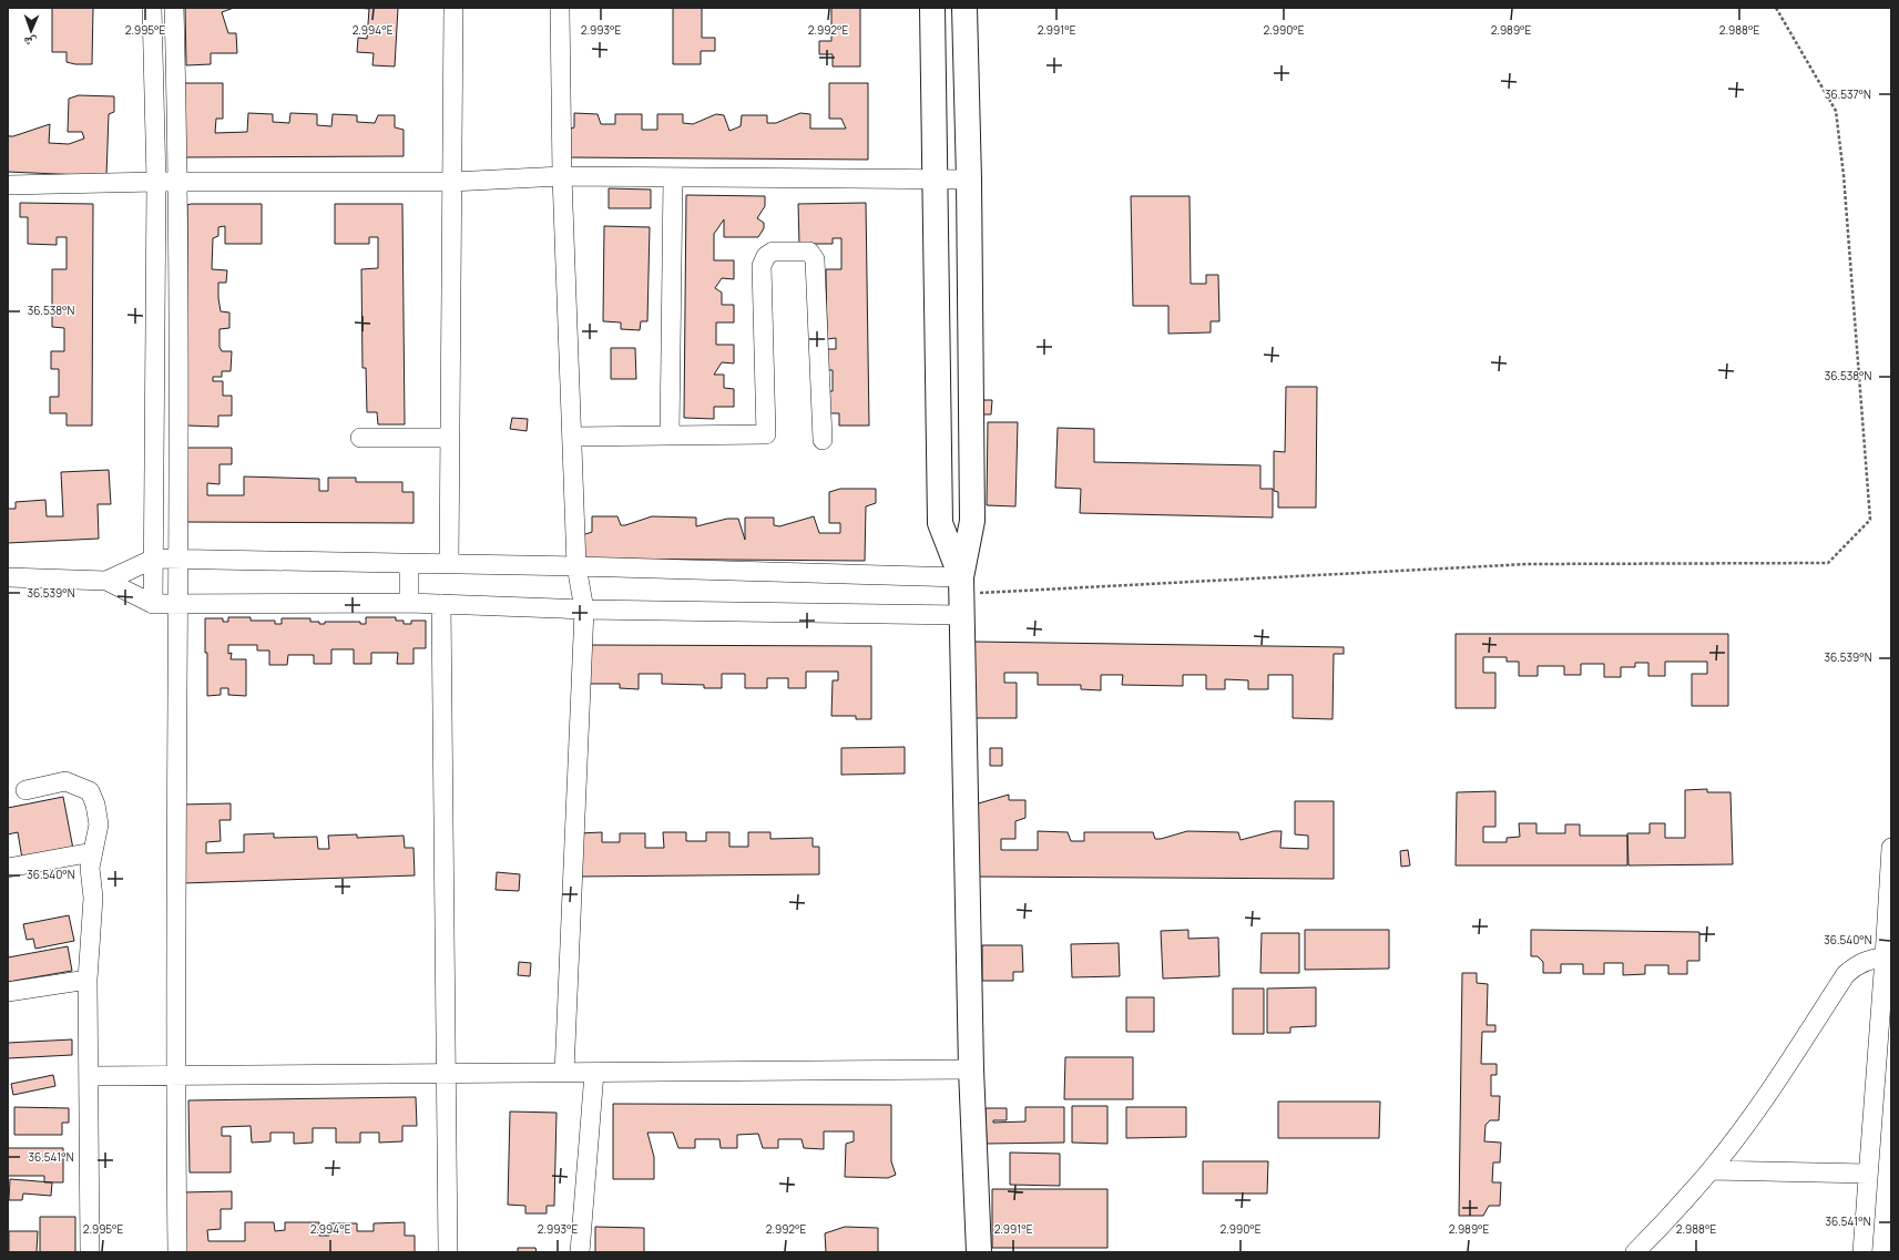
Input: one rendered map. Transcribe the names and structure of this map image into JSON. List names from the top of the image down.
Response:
{
  "north": "bottom",
  "coordinates": [
    "2.995°E",
    "2.994°E",
    "2.993°E",
    "2.992°E",
    "2.991°E",
    "2.990°E",
    "2.989°E",
    "2.988°E",
    "36.537°N",
    "36.538°N",
    "36.539°N",
    "36.540°N",
    "36.541°N"
  ]
}
